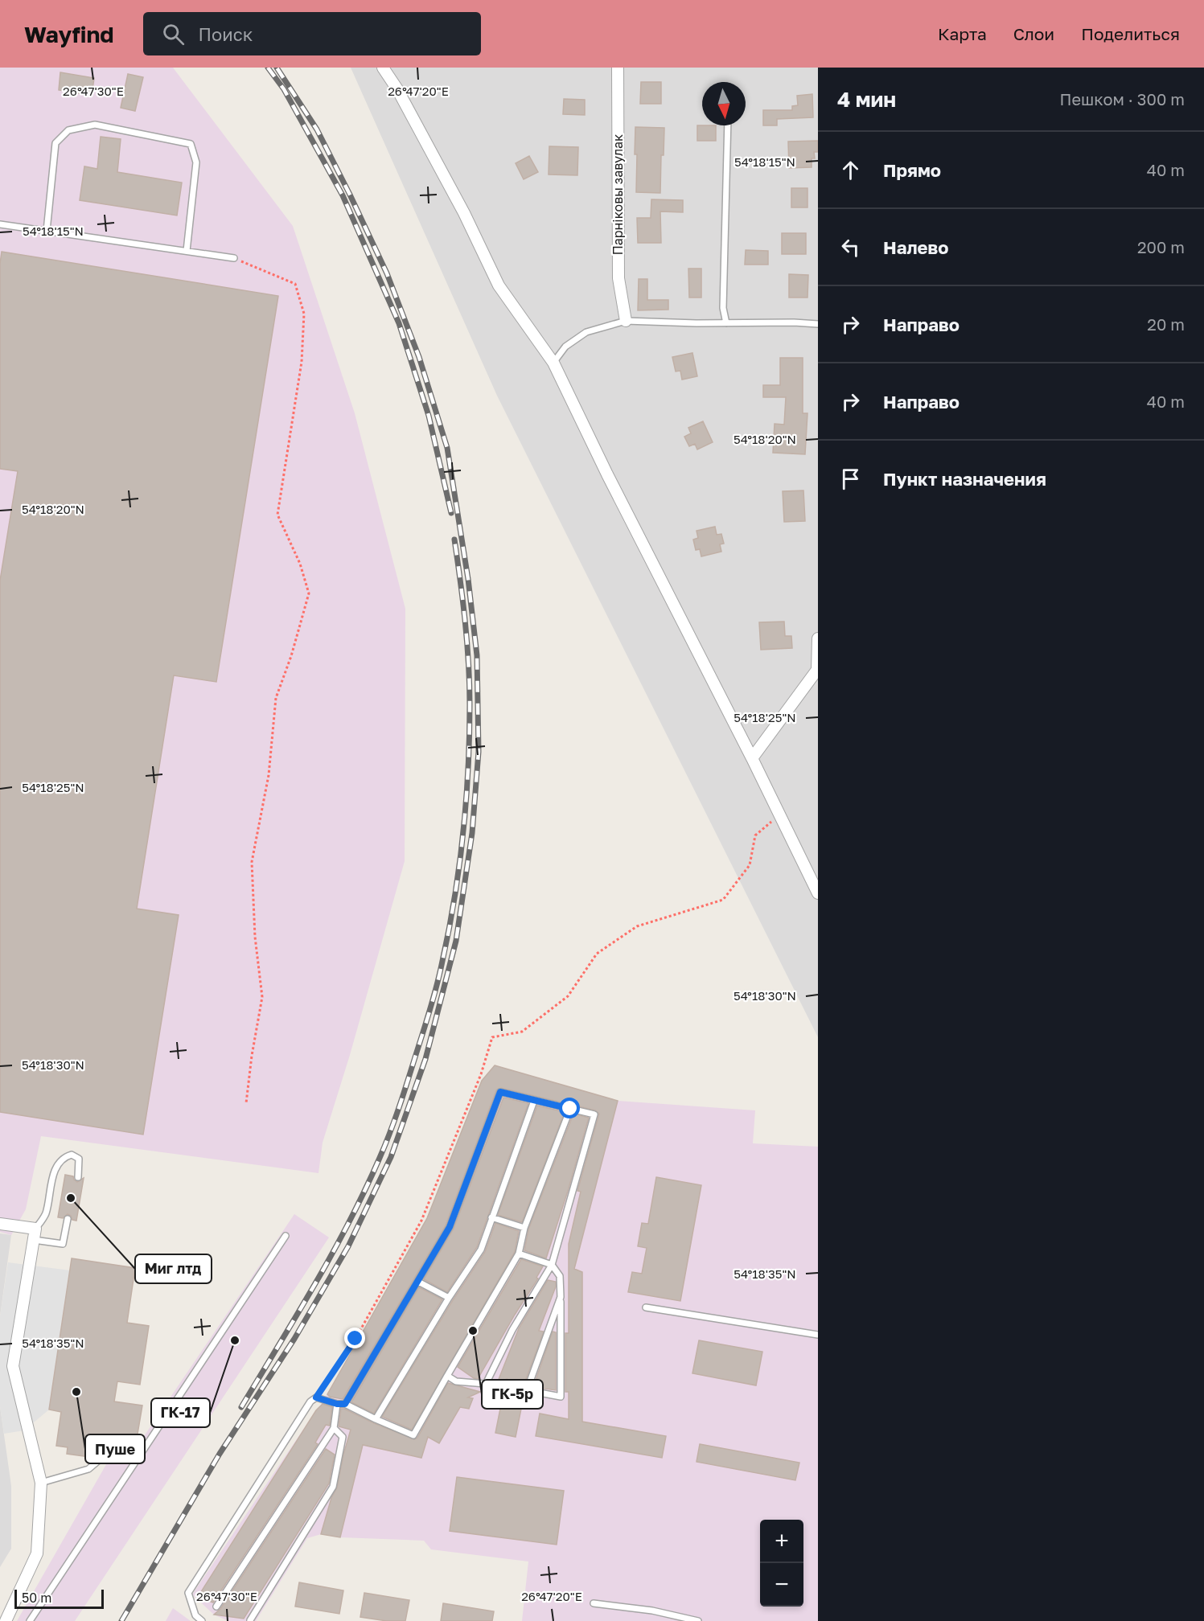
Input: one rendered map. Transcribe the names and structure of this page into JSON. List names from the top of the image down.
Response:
{
  "streets": {
    "street": ["Парніковы завулак"]
  },
  "places": [
    "Миг лтд",
    "ГК-5p",
    "ГК-17",
    "Пуше"
  ],
  "scale_bar": "50 m",
  "north": "bottom",
  "page": {
    "header": "Wayfind",
    "search": "Поиск",
    "nav": ["Карта", "Слои", "Поделиться"],
    "heading": ["4 мин", "Пешком · 300 m"],
    "list": [
      ["Прямо", "40 m"],
      ["Налево", "200 m"],
      ["Направо", "20 m"],
      ["Направо", "40 m"],
      "Пункт назначения"
    ],
    "map_buttons": ["+", "−"],
    "scale": "50 m"
  },
  "coordinates": [
    "26°47'30\"E",
    "26°47'20\"E",
    "54°18'15\"N",
    "54°18'20\"N",
    "54°18'25\"N",
    "54°18'30\"N",
    "54°18'35\"N"
  ]
}
